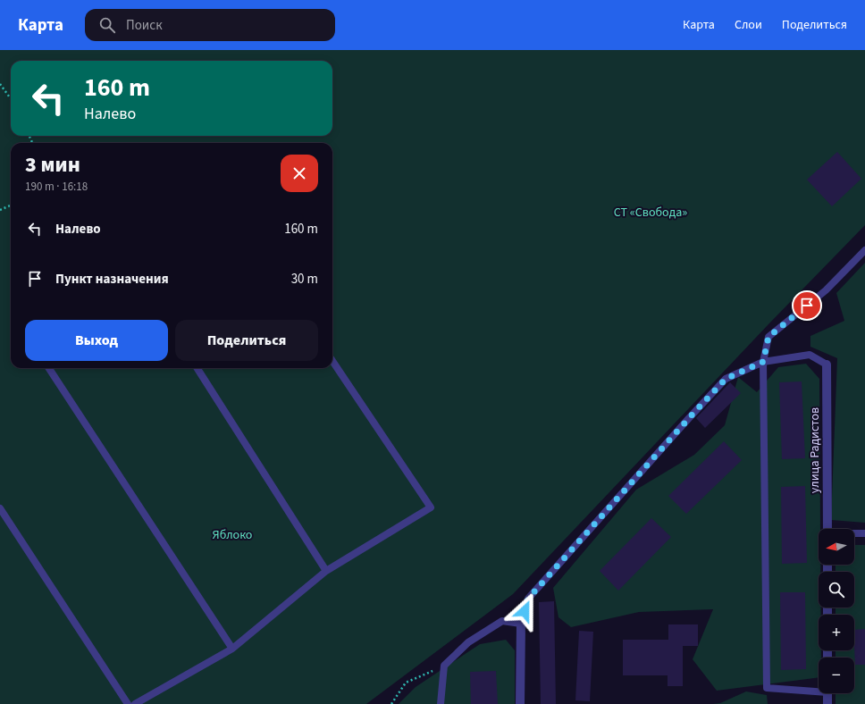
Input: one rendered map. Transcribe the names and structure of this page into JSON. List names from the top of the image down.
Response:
{
  "streets": {
    "street": ["улица Радистов"]
  },
  "parks": ["СТ «Свобода»", "Яблоко"],
  "north": "left",
  "page": {
    "header": "Карта",
    "search": "Поиск",
    "nav": ["Карта", "Слои", "Поделиться"],
    "turn": ["160 m", "Налево"],
    "heading": ["3 мин", "190 m · 16:18"],
    "list": [
      {
        "name": "Налево",
        "value": "160 m"
      },
      {
        "name": "Пункт назначения",
        "value": "30 m"
      }
    ],
    "buttons": ["Выход", "Поделиться"],
    "map_buttons": ["+", "−"]
  }
}
